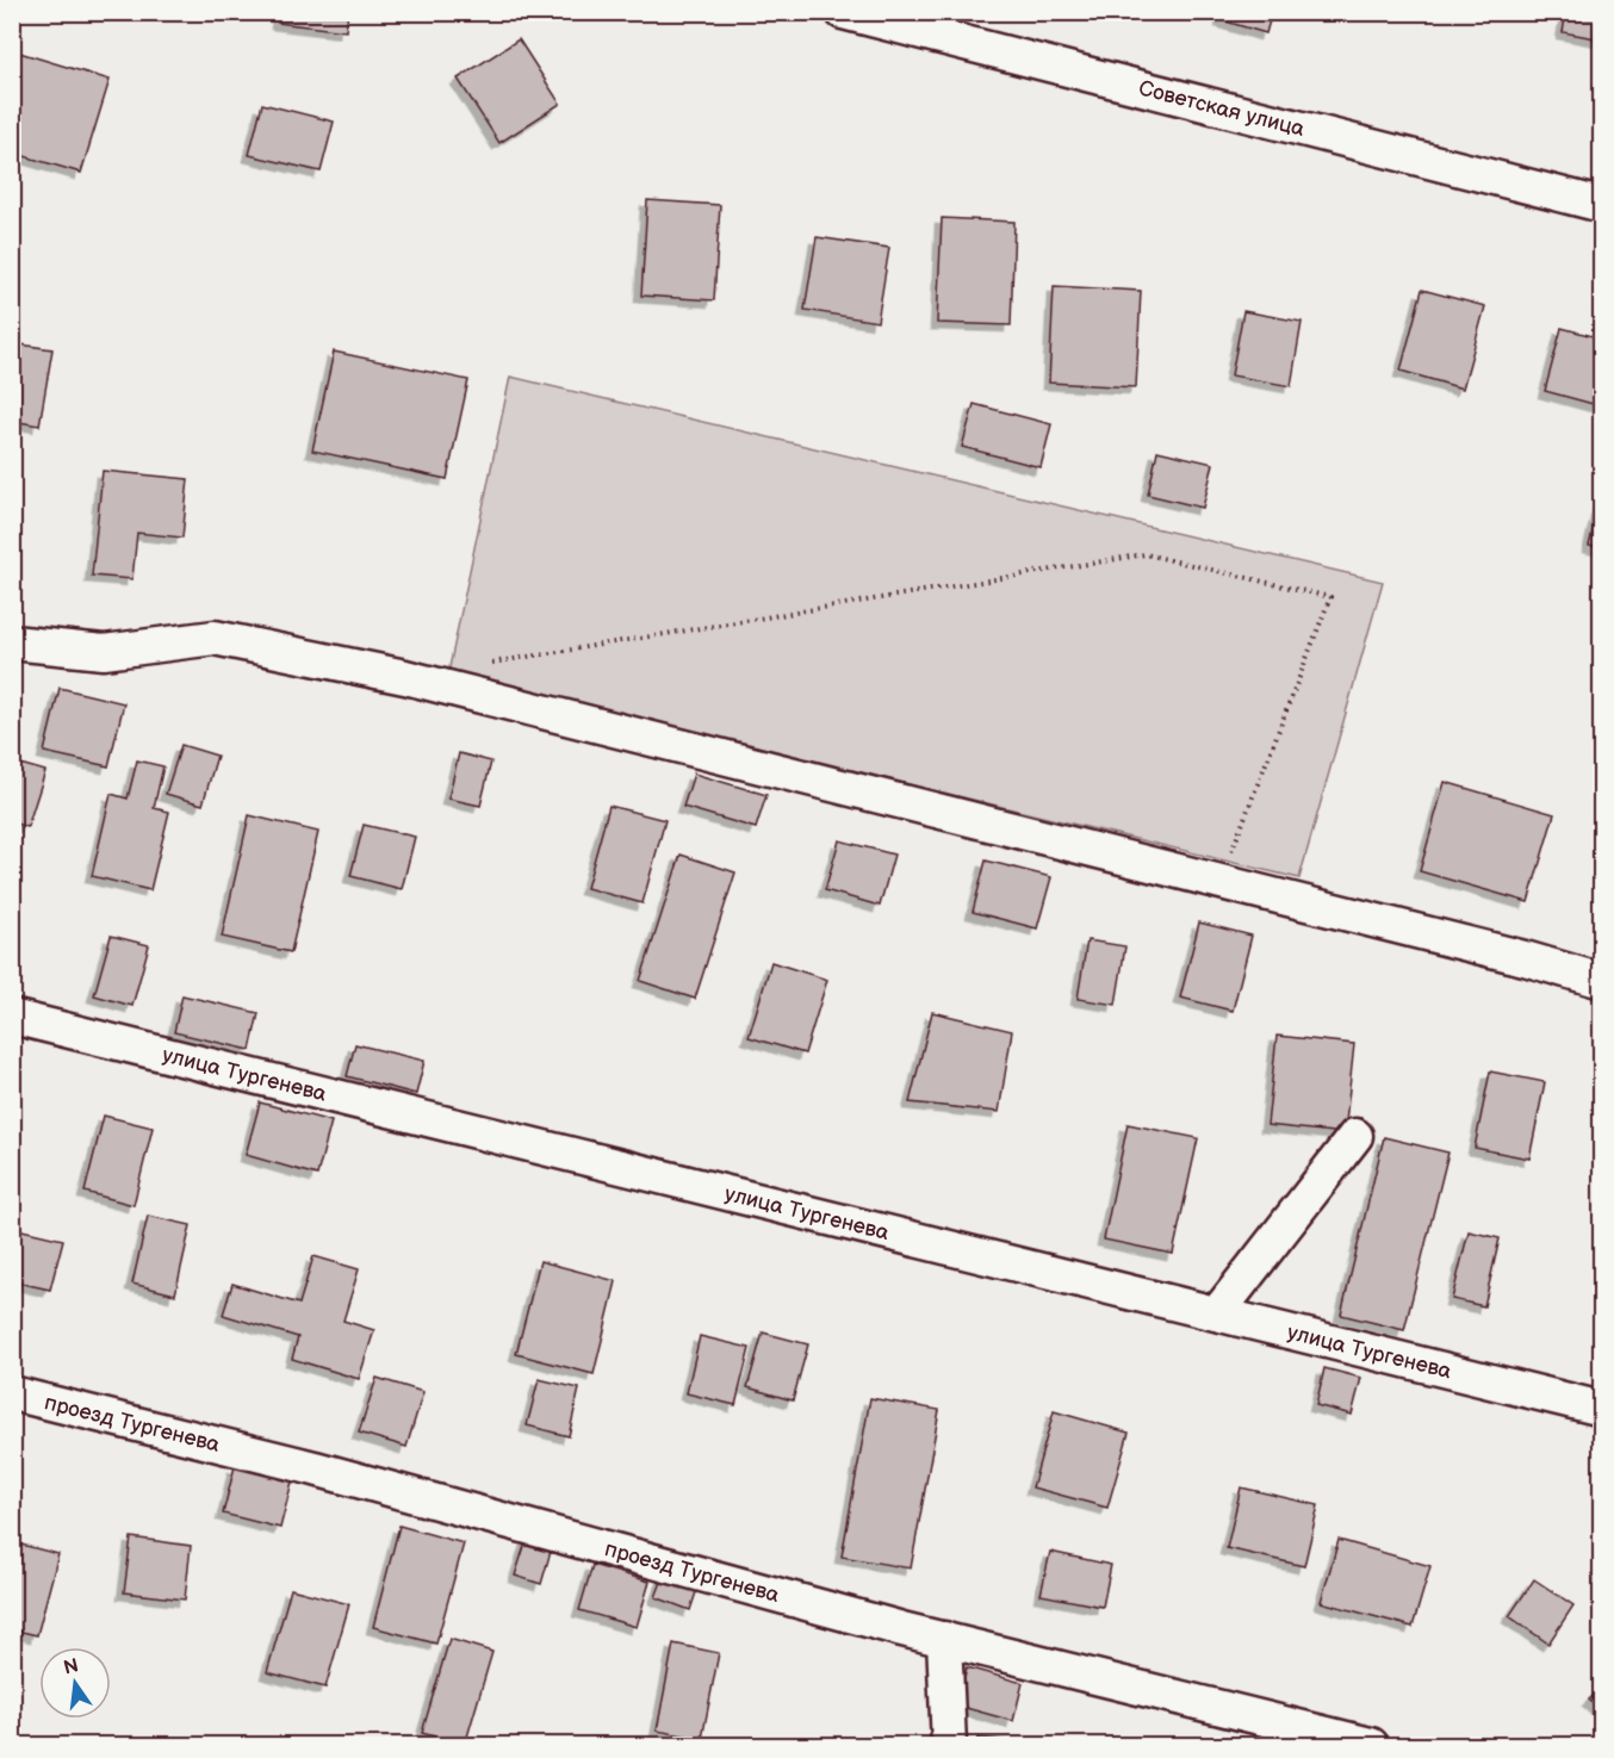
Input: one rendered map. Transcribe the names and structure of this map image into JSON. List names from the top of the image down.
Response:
{
  "streets": {
    "street": ["Советская улица", "улица Тургенева", "проезд Тургенева"]
  },
  "north": "top"
}
